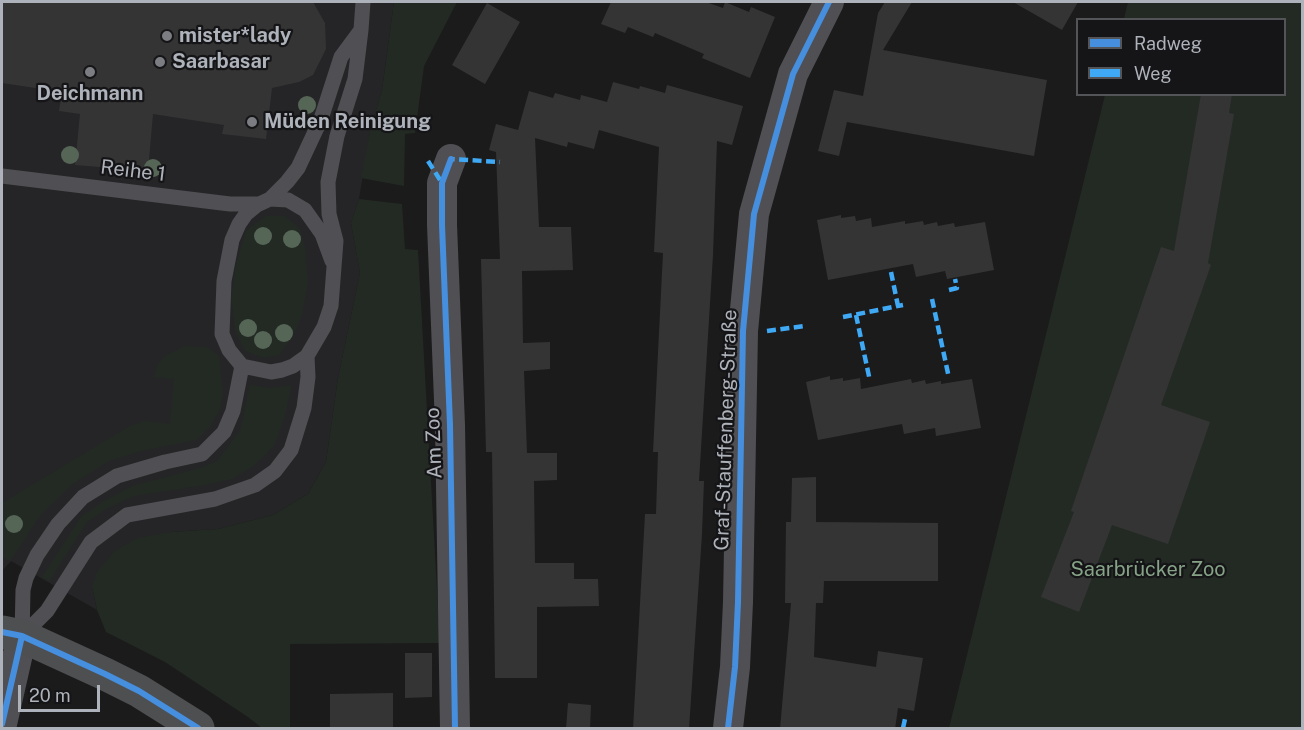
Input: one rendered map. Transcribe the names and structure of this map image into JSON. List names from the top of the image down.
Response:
{
  "streets": {
    "street": ["Graf-Stauffenberg-Straße", "Am Zoo"],
    "lane": ["Reihe 1"]
  },
  "parks": ["Saarbrücker Zoo"],
  "places": [
    "mister*lady",
    "Saarbasar",
    "Deichmann",
    "Müden Reinigung"
  ],
  "legend": ["Radweg", "Weg"],
  "scale_bar": "20 m"
}
